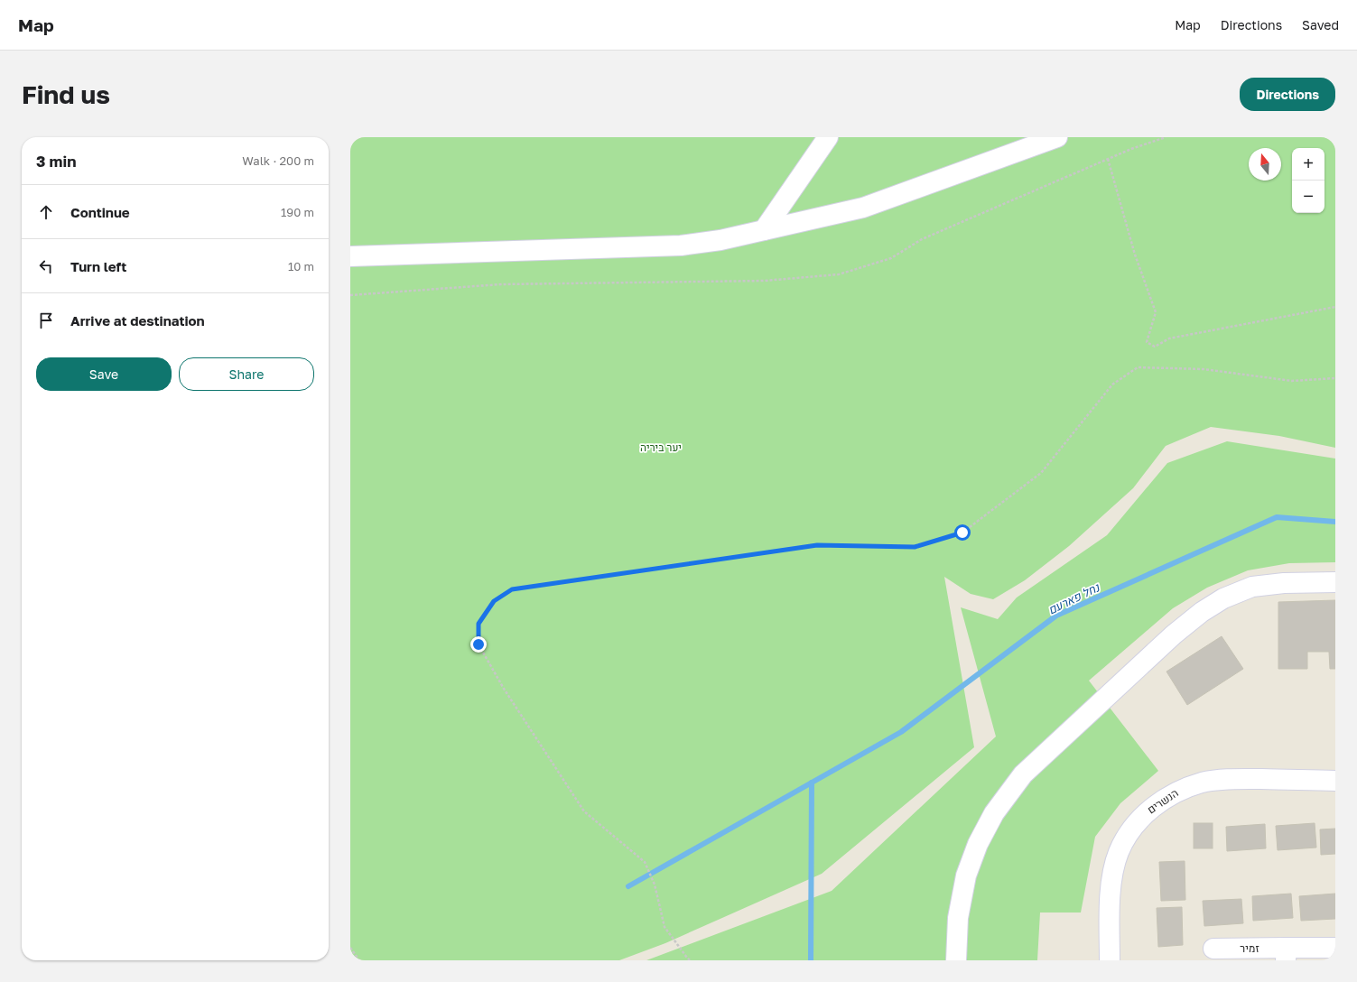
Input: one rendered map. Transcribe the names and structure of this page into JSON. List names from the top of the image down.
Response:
{
  "streets": {
    "street": ["הנשרים", "זמיר"]
  },
  "water": ["נחל פארעם"],
  "parks": ["יער ביריה"],
  "north": "top",
  "page": {
    "header": "Map",
    "nav": ["Map", "Directions", "Saved"],
    "buttons": [
      "Directions",
      ["Save", "Share"]
    ],
    "title": "Find us",
    "heading": ["3 min", "Walk · 200 m"],
    "map_buttons": ["+", "−"],
    "list": [
      ["Continue", "190 m"],
      ["Turn left", "10 m"],
      "Arrive at destination"
    ]
  }
}
